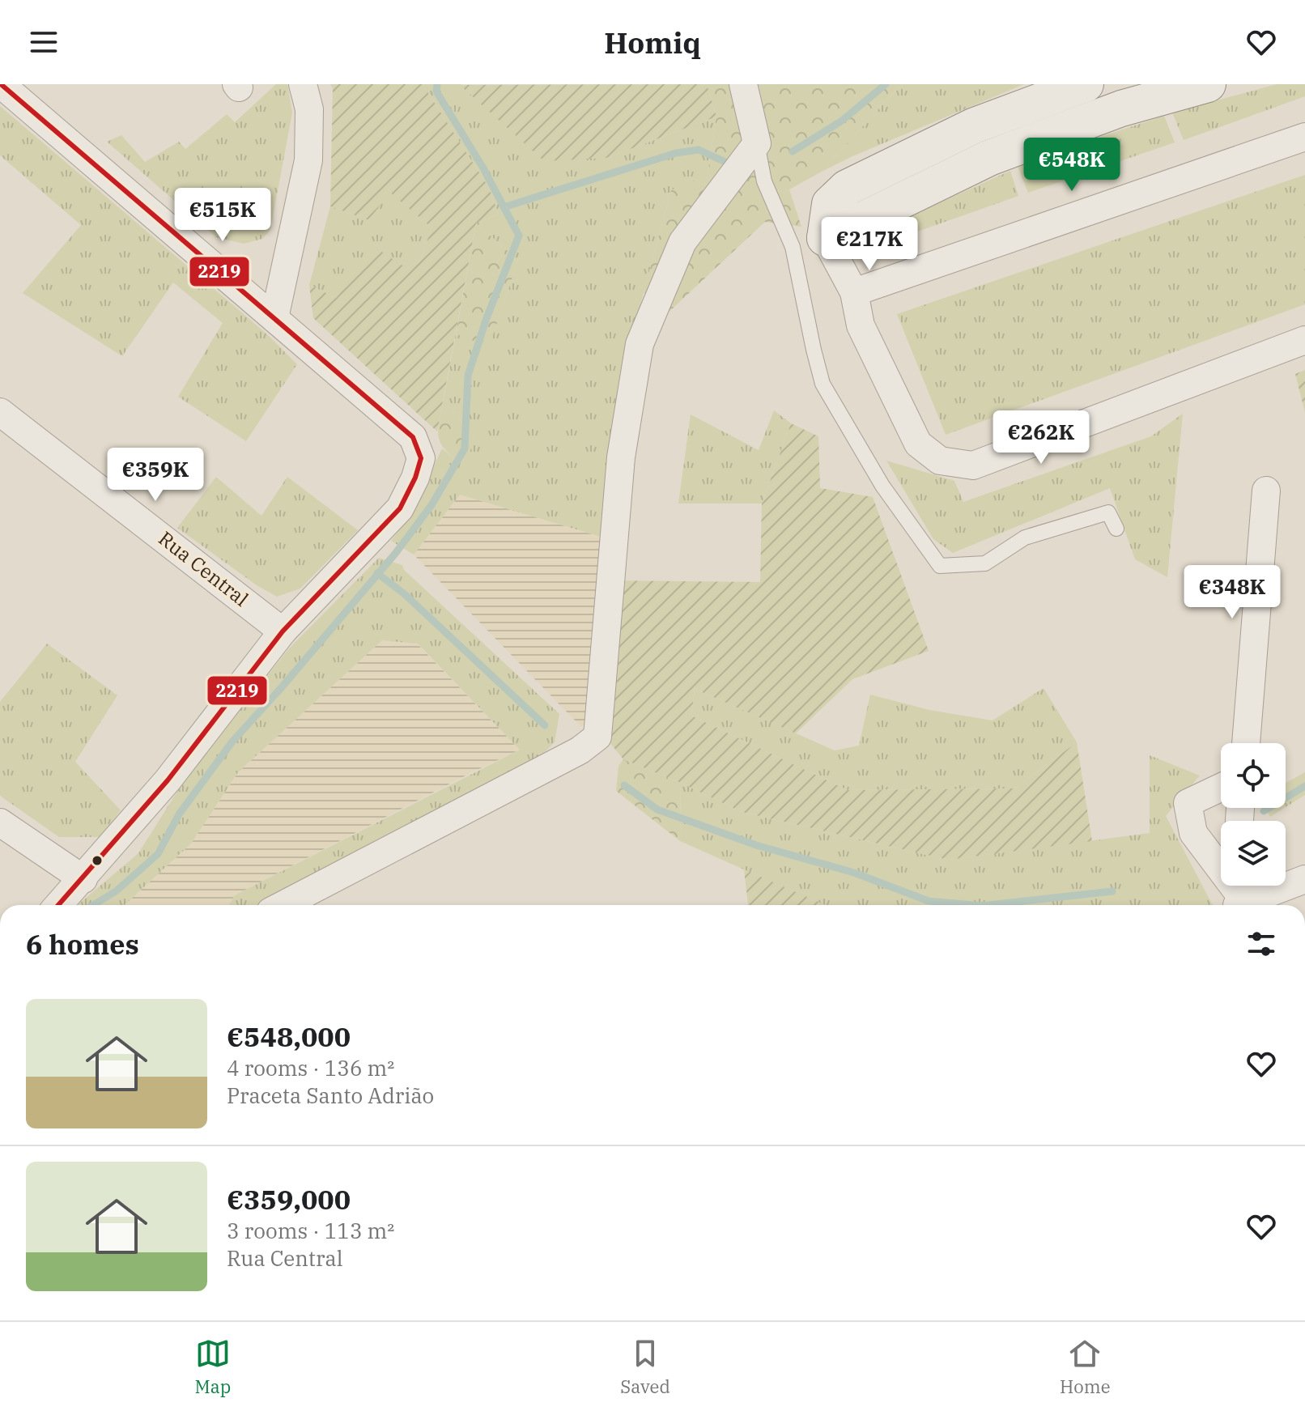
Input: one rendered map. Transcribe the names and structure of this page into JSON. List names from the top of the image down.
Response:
{
  "streets": {
    "street": ["Rua Central"]
  },
  "lines": ["transit line 2219"],
  "page": {
    "header": "Homiq",
    "price": [
      "€548K",
      "€515K",
      "€217K",
      "€262K",
      "€359K",
      "€348K"
    ],
    "heading": "6 homes",
    "list": [
      {
        "name": "€548,000",
        "note": "4 rooms · 136 m² · Praceta Santo Adrião"
      },
      {
        "name": "€359,000",
        "note": "3 rooms · 113 m² · Rua Central"
      }
    ],
    "tabs": ["Map", "Saved", "Home"]
  }
}
